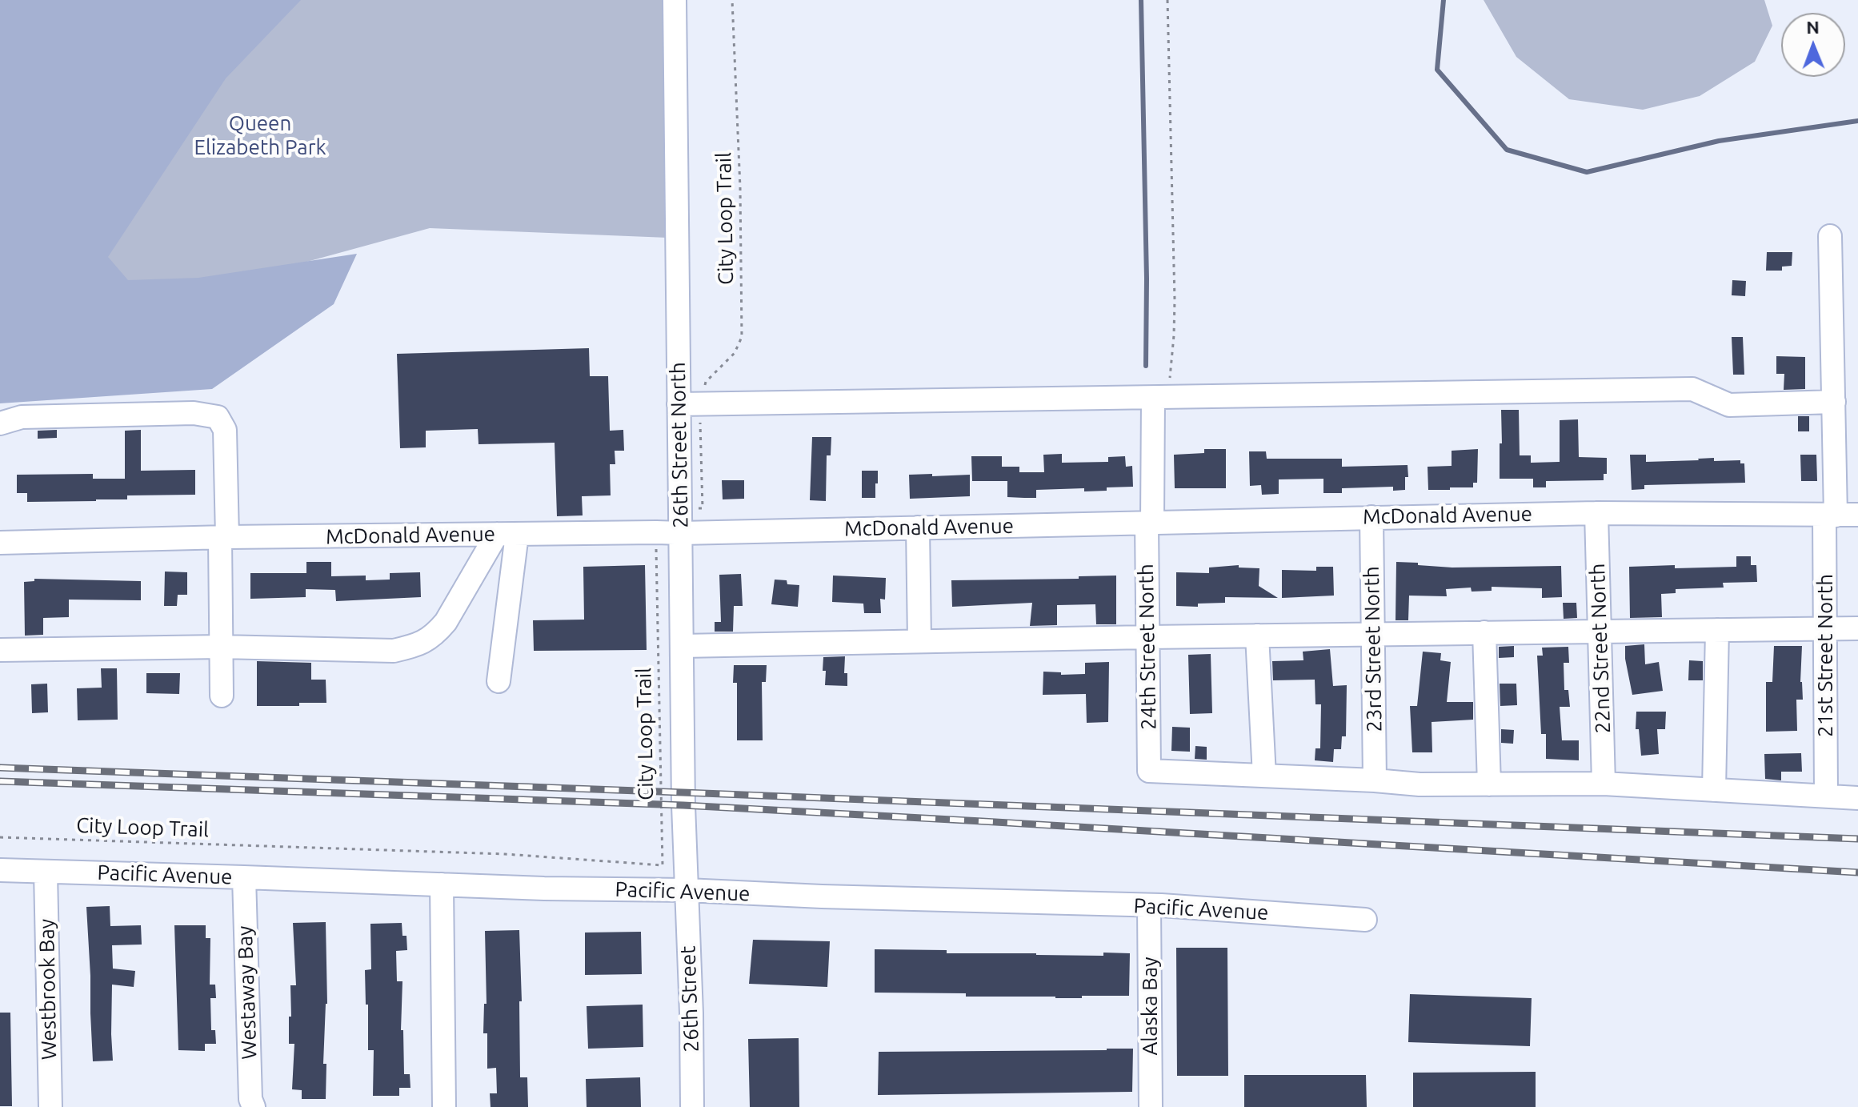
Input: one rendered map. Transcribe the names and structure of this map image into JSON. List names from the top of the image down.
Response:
{
  "streets": {
    "street": [
      "26th Street North",
      "McDonald Avenue",
      "24th Street North",
      "22nd Street North",
      "23rd Street North",
      "21st Street North",
      "Pacific Avenue",
      "Westbrook Bay",
      "Westaway Bay",
      "26th Street",
      "Alaska Bay"
    ],
    "path": ["City Loop Trail"]
  },
  "crossings": [
    ["City Loop Trail", "26th Street North"],
    ["City Loop Trail", "McDonald Avenue"],
    ["26th Street North", "McDonald Avenue"],
    ["26th Street North", "Pacific Avenue"],
    ["26th Street North", "26th Street"],
    ["McDonald Avenue", "24th Street North"],
    ["McDonald Avenue", "22nd Street North"],
    ["McDonald Avenue", "23rd Street North"],
    ["McDonald Avenue", "21st Street North"],
    ["Pacific Avenue", "Westbrook Bay"],
    ["Pacific Avenue", "Westaway Bay"],
    ["Pacific Avenue", "26th Street"],
    ["Pacific Avenue", "Alaska Bay"]
  ],
  "parks": ["Queen Elizabeth Park"],
  "north": "top"
}
